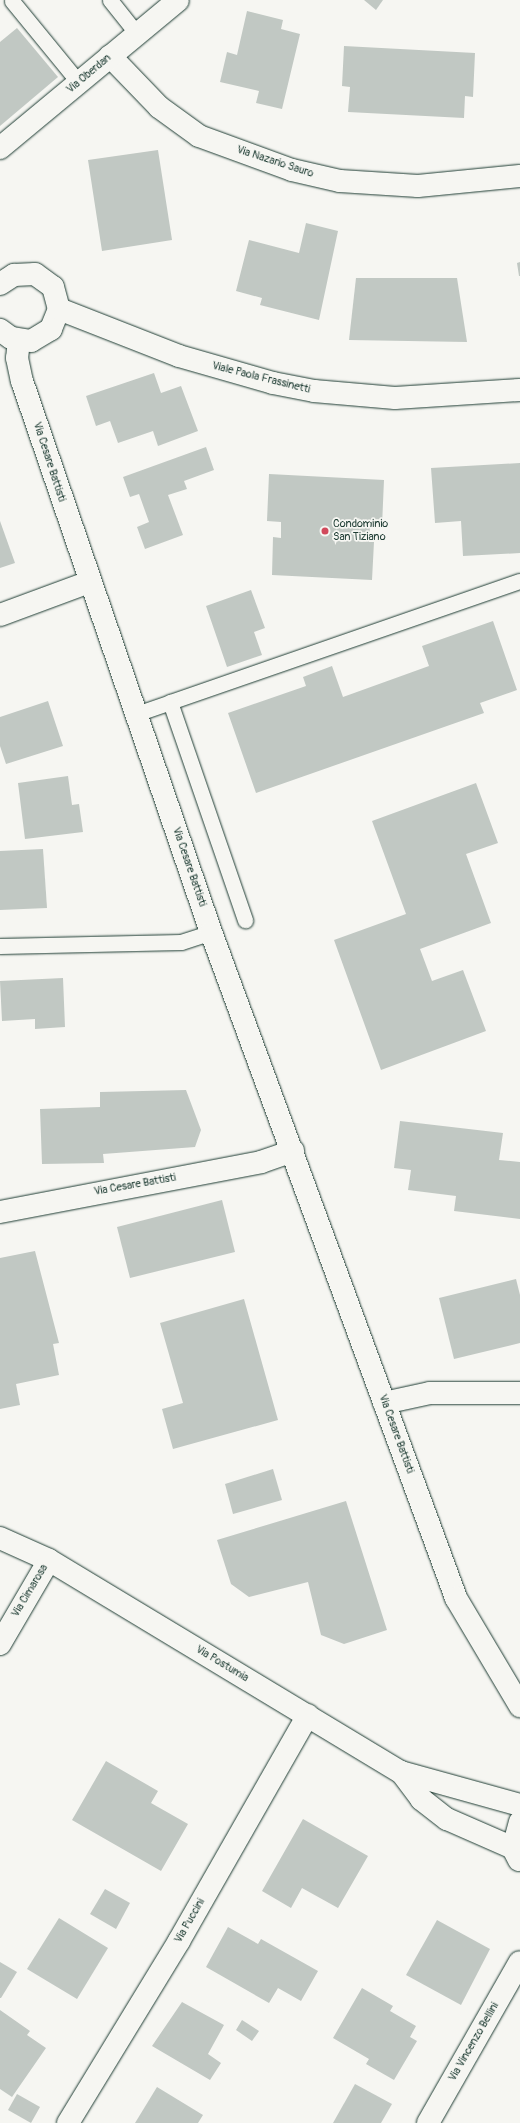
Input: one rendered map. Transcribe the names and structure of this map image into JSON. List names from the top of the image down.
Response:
{
  "streets": {
    "street": [
      "Via Oberdan",
      "Via Nazario Sauro",
      "Viale Paola Frassinetti",
      "Via Cesare Battisti",
      "Via Cimarosa",
      "Via Postumia",
      "Via Puccini",
      "Via Vincenzo Bellini"
    ]
  },
  "crossings": [
    ["Via Oberdan", "Via Nazario Sauro"],
    ["Via Cimarosa", "Via Postumia"],
    ["Via Postumia", "Via Puccini"]
  ],
  "places": ["Condominio San Tiziano"]
}
